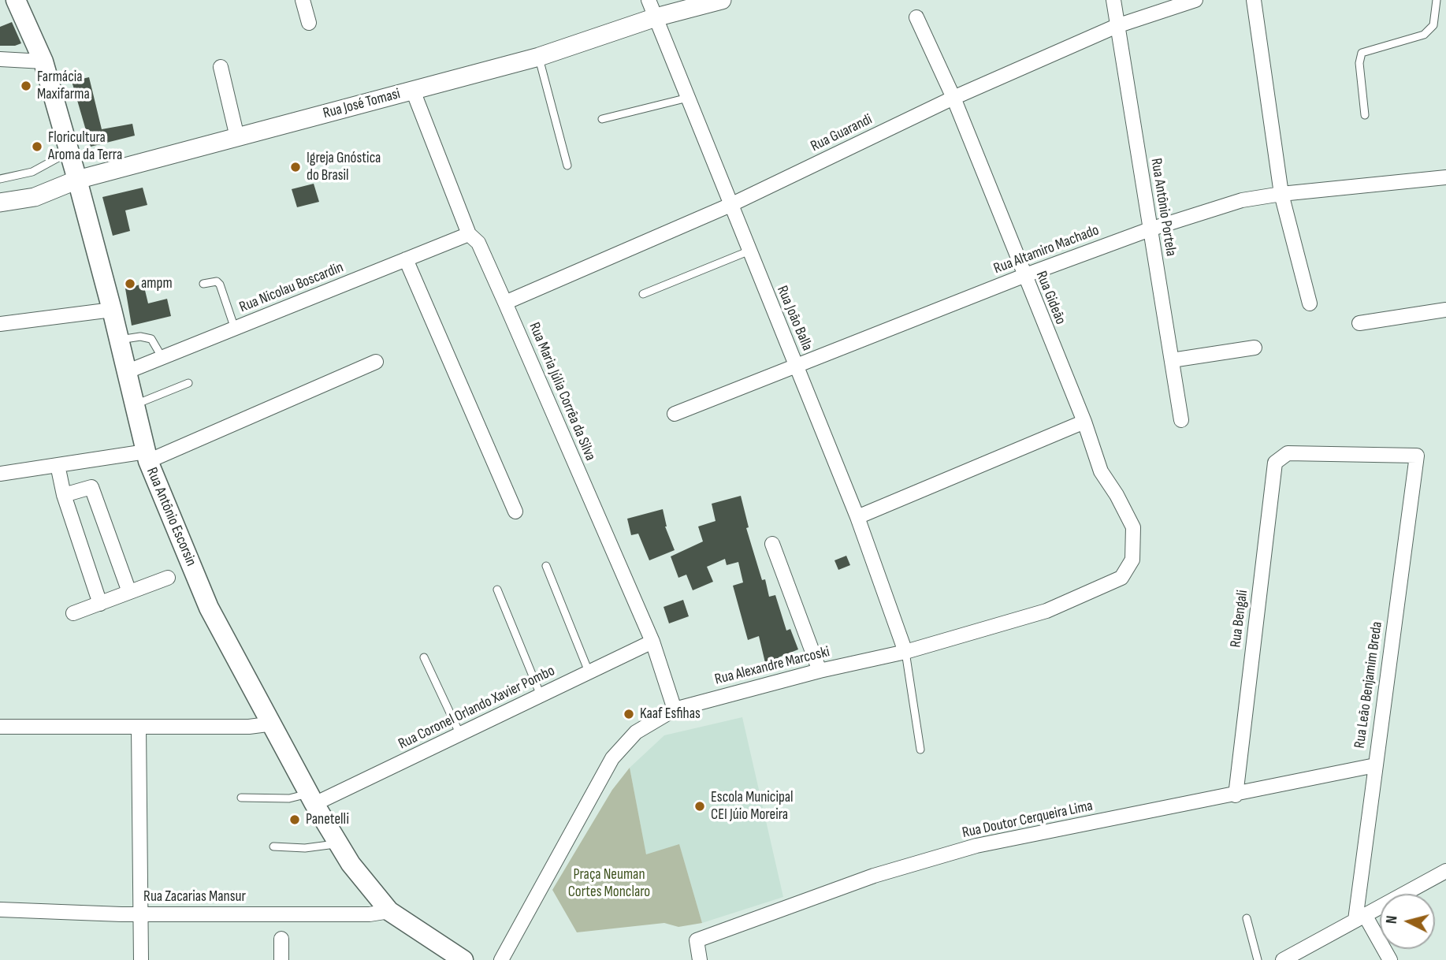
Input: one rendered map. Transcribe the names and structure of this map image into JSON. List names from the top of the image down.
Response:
{
  "streets": {
    "main road": ["Rua Antônio Escorsin"],
    "street": [
      "Rua José Tomasi",
      "Rua Guarandi",
      "Rua Antônio Portela",
      "Rua Altamiro Machado",
      "Rua Nicolau Boscardin",
      "Rua Gideão",
      "Rua João Balla",
      "Rua Maria Júlia Corrêa da Silva",
      "Rua Bengali",
      "Rua Alexandre Marcoski",
      "Rua Leão Benjamim Breda",
      "Rua Coronel Orlando Xavier Pombo",
      "Rua Doutor Cerqueira Lima",
      "Rua Zacarias Mansur"
    ]
  },
  "crossings": [
    ["Rua José Tomasi", "Rua João Balla"],
    ["Rua José Tomasi", "Rua Maria Júlia Corrêa da Silva"],
    ["Rua José Tomasi", "Rua Antônio Escorsin"],
    ["Rua Guarandi", "Rua Antônio Portela"],
    ["Rua Guarandi", "Rua Gideão"],
    ["Rua Guarandi", "Rua João Balla"],
    ["Rua Guarandi", "Rua Maria Júlia Corrêa da Silva"],
    ["Rua Antônio Portela", "Rua Altamiro Machado"],
    ["Rua Altamiro Machado", "Rua Gideão"],
    ["Rua Altamiro Machado", "Rua João Balla"],
    ["Rua Nicolau Boscardin", "Rua Maria Júlia Corrêa da Silva"],
    ["Rua Nicolau Boscardin", "Rua Antônio Escorsin"],
    ["Rua Gideão", "Rua Alexandre Marcoski"],
    ["Rua João Balla", "Rua Alexandre Marcoski"],
    ["Rua Maria Júlia Corrêa da Silva", "Rua Alexandre Marcoski"],
    ["Rua Maria Júlia Corrêa da Silva", "Rua Coronel Orlando Xavier Pombo"],
    ["Rua Antônio Escorsin", "Rua Coronel Orlando Xavier Pombo"],
    ["Rua Antônio Escorsin", "Rua Zacarias Mansur"],
    ["Rua Bengali", "Rua Leão Benjamim Breda"],
    ["Rua Bengali", "Rua Doutor Cerqueira Lima"],
    ["Rua Leão Benjamim Breda", "Rua Doutor Cerqueira Lima"]
  ],
  "parks": ["Praça Neuman Cortes Monclaro"],
  "places": [
    "Farmácia Maxifarma",
    "Floricultura Aroma da Terra",
    "Igreja Gnóstica do Brasil",
    "ampm",
    "Kaaf Esfihas",
    "Escola Municipal CEI Júio Moreira",
    "Panetelli"
  ],
  "north": "left"
}
